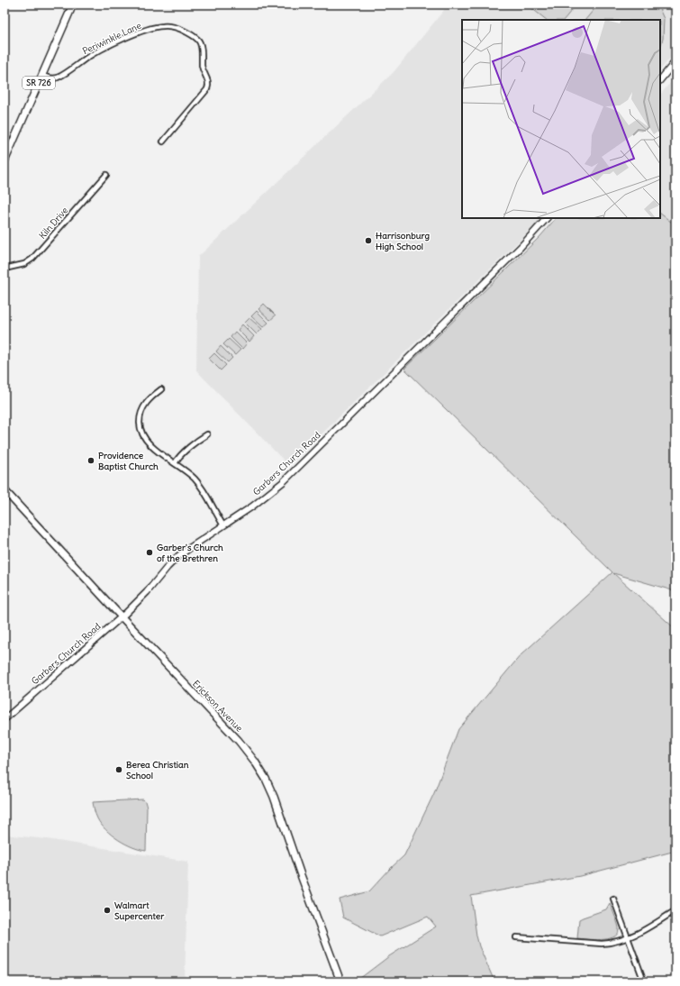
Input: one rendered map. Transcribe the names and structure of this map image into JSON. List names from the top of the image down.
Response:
{
  "streets": {
    "main road": ["SR 726", "Erickson Avenue"],
    "street": ["Periwinkle Lane", "Kiln Drive", "Garbers Church Road"]
  },
  "crossings": [
    ["Periwinkle Lane", "SR 726"],
    ["Garbers Church Road", "Erickson Avenue"]
  ],
  "places": [
    "Harrisonburg High School",
    "Providence Baptist Church",
    "Garber's Church of the Brethren",
    "Berea Christian School",
    "Walmart Supercenter"
  ]
}
